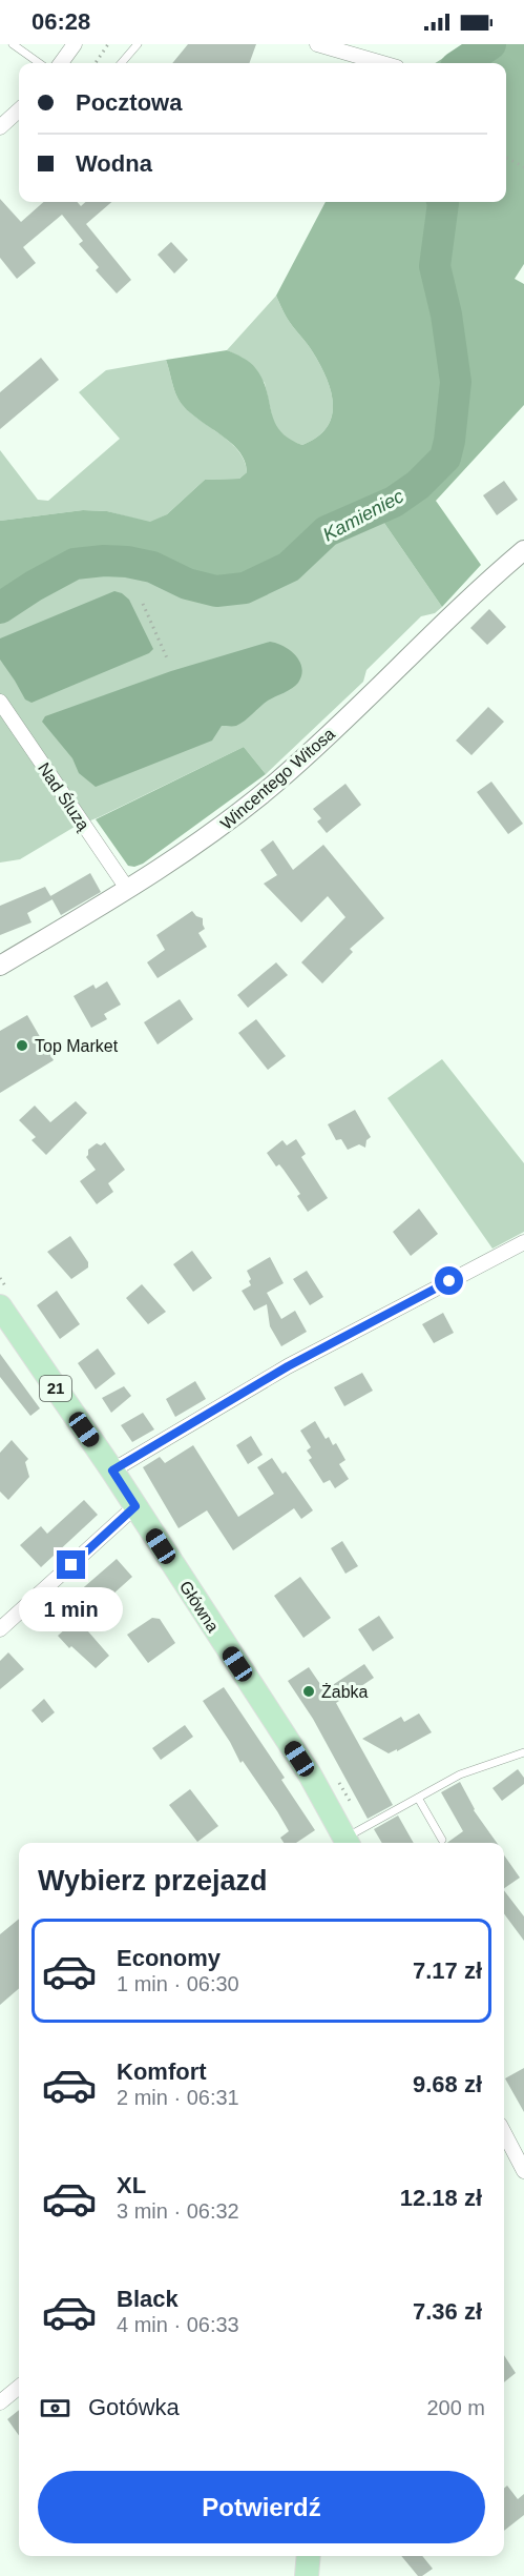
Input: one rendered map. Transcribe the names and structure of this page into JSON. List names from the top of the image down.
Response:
{
  "streets": {
    "main road": ["21", "Główna"],
    "street": ["Wincentego Witosa", "Nad Śluzą"]
  },
  "crossings": [
    ["Wincentego Witosa", "Nad Śluzą"]
  ],
  "water": ["Kamieniec"],
  "places": ["Top Market", "Żabka"],
  "page": {
    "status": "06:28",
    "banner": ["Pocztowa", "Wodna"],
    "bubble": "1 min",
    "heading": "Wybierz przejazd",
    "list": [
      {
        "name": "Economy",
        "note": "1 min · 06:30",
        "value": "7.17 zł"
      },
      {
        "name": "Komfort",
        "note": "2 min · 06:31",
        "value": "9.68 zł"
      },
      {
        "name": "XL",
        "note": "3 min · 06:32",
        "value": "12.18 zł"
      },
      {
        "name": "Black",
        "note": "4 min · 06:33",
        "value": "7.36 zł"
      }
    ],
    "pay": ["Gotówka", "200 m"],
    "buttons": "Potwierdź"
  }
}
